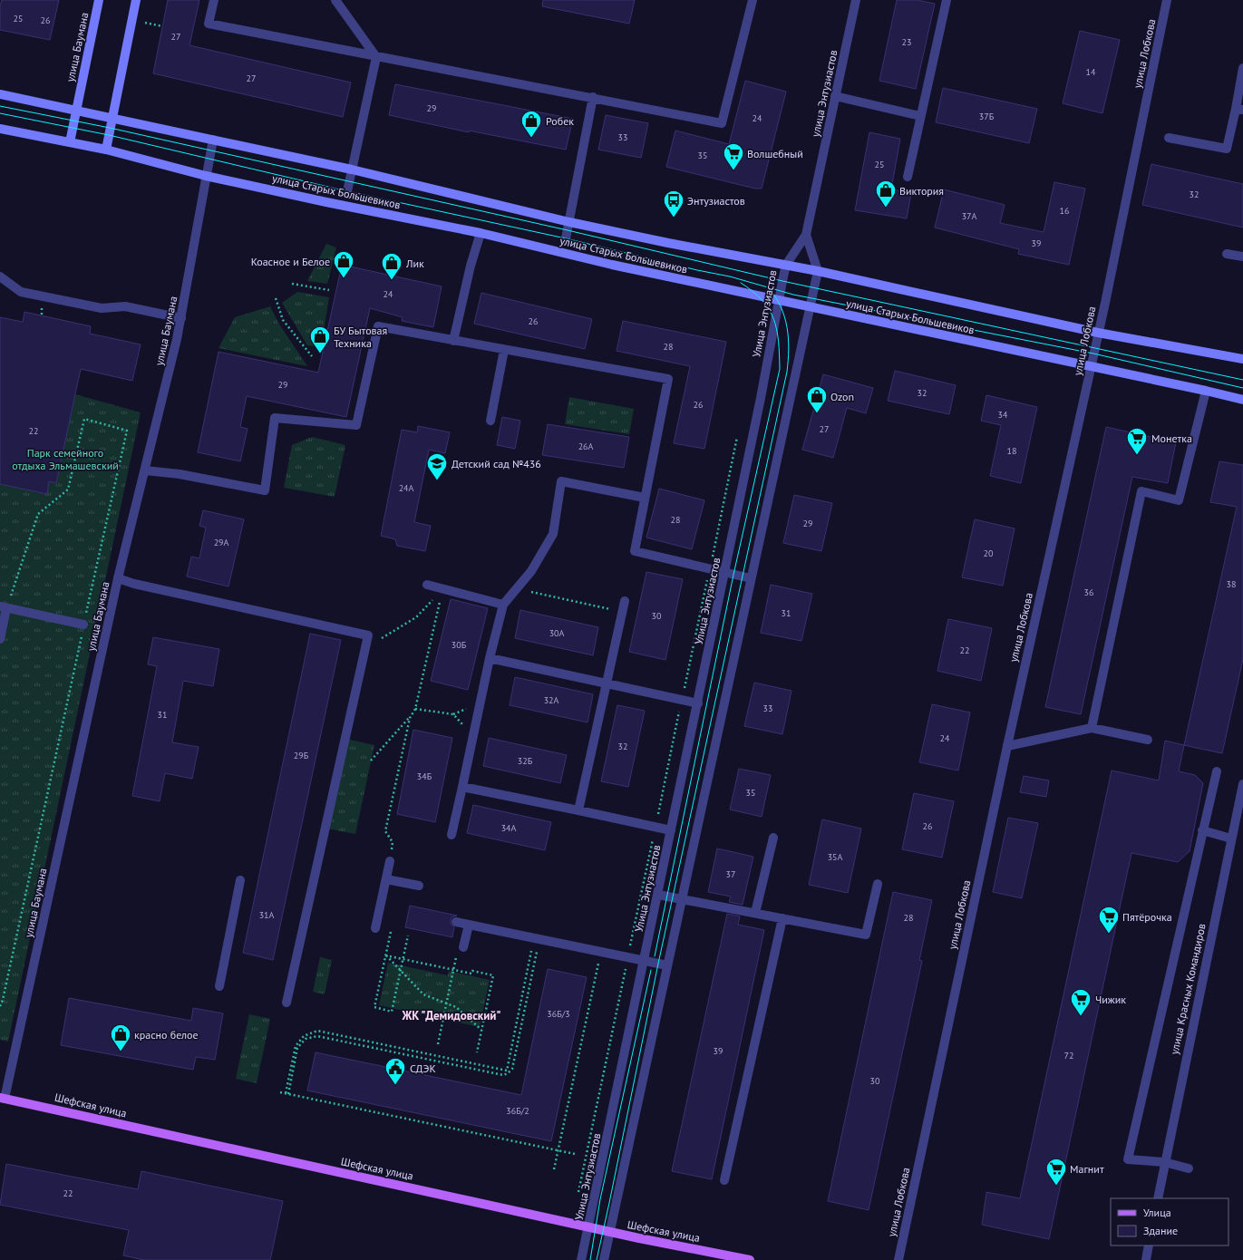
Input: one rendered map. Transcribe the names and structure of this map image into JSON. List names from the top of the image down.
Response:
{
  "streets": {
    "main road": ["улица Баумана", "улица Старых Большевиков", "Шефская улица"],
    "street": [
      "улица Лобкова",
      "улица Энтузиастов",
      "Улица Энтузиастов",
      "улица Красных Командиров"
    ]
  },
  "crossings": [
    ["улица Баумана", "улица Старых Большевиков"],
    ["улица Баумана", "Шефская улица"],
    ["улица Лобкова", "улица Старых Большевиков"],
    ["улица Энтузиастов", "Улица Энтузиастов"],
    ["улица Старых Большевиков", "Улица Энтузиастов"],
    ["Улица Энтузиастов", "Шефская улица"]
  ],
  "districts": ["ЖК \"Демидовский\""],
  "parks": ["Парк семейного отдыха Эльмашевский"],
  "places": {
    "shop": [
      "Робек",
      "Виктория",
      "Коасное и Белое",
      "Лик",
      "БУ Бытовая Техника",
      "Ozon",
      "красно белое"
    ],
    "supermarket": [
      "Волшебный",
      "Монетка",
      "Пятёрочка",
      "Чижик",
      "Магнит"
    ],
    "bus stop": ["Энтузиастов"],
    "school or university": ["Детский сад №436"],
    "public building": ["СДЭК"]
  },
  "house_numbers": [
    "25",
    "26",
    "27",
    "23",
    "14",
    "27",
    "29",
    "37Б",
    "24",
    "33",
    "35",
    "25",
    "32",
    "16",
    "37А",
    "39",
    "24",
    "26",
    "28",
    "29",
    "32",
    "26",
    "34",
    "27",
    "22",
    "26А",
    "18",
    "24А",
    "28",
    "29",
    "29А",
    "20",
    "38",
    "36",
    "31",
    "30",
    "30А",
    "30Б",
    "22",
    "32А",
    "33",
    "31",
    "24",
    "32",
    "29Б",
    "32Б",
    "34Б",
    "35",
    "26",
    "34А",
    "35А",
    "37",
    "31А",
    "28",
    "36Б/3",
    "39",
    "72",
    "30",
    "36Б/2",
    "22"
  ],
  "legend": ["Улица", "Здание"]
}
